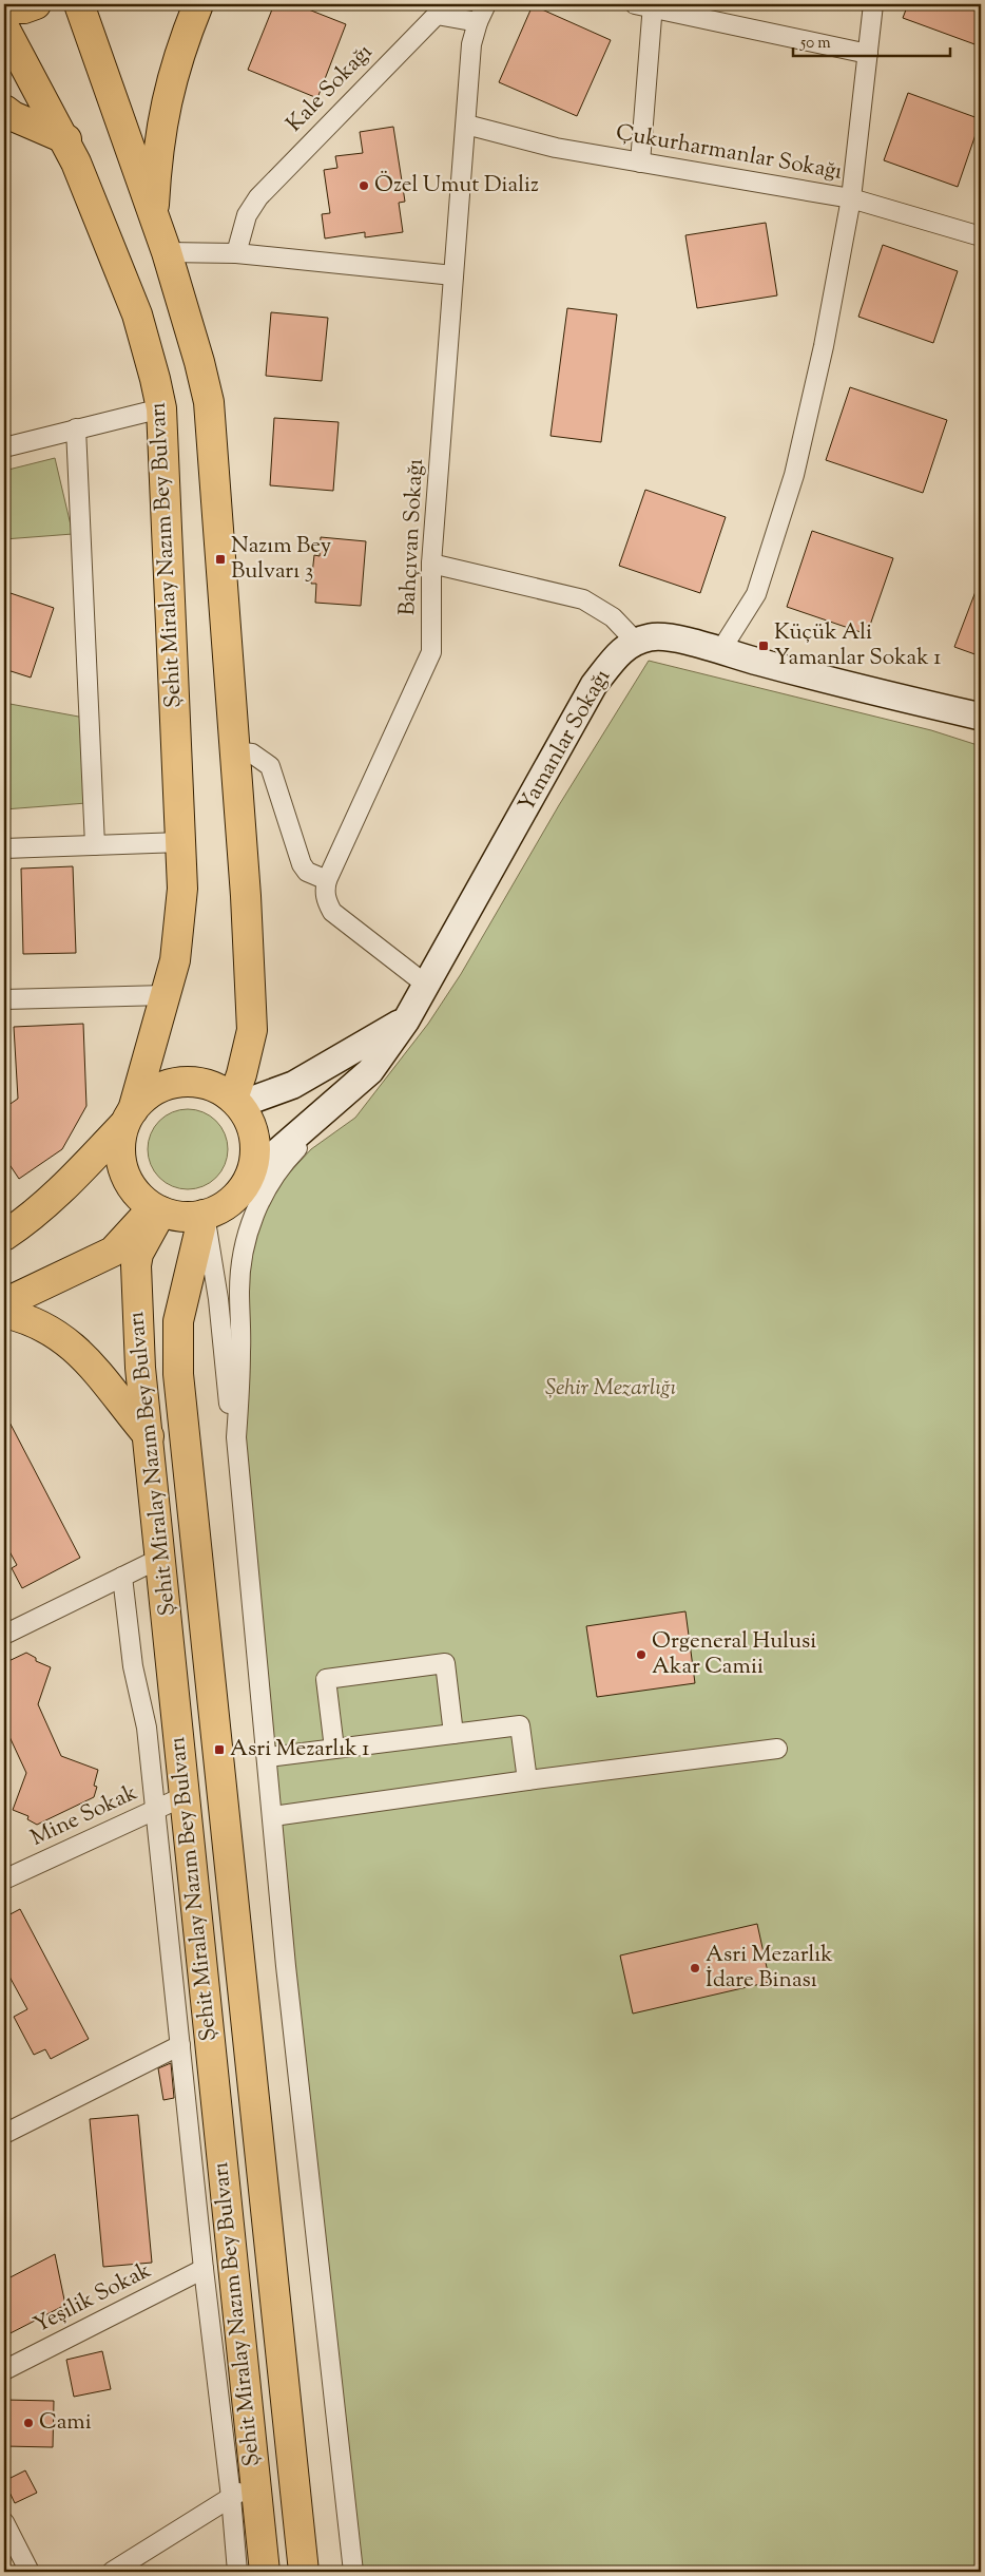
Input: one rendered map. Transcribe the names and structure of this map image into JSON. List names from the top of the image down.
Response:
{
  "streets": {
    "main road": ["Şehit Miralay Nazım Bey Bulvarı"],
    "street": [
      "Kale Sokağı",
      "Çukurharmanlar Sokağı",
      "Bahçıvan Sokağı",
      "Yamanlar Sokağı",
      "Mine Sokak",
      "Yeşilik Sokak"
    ]
  },
  "crossings": [
    ["Kale Sokağı", "Bahçıvan Sokağı"],
    ["Çukurharmanlar Sokağı", "Bahçıvan Sokağı"],
    ["Şehit Miralay Nazım Bey Bulvarı", "Yamanlar Sokağı"],
    ["Şehit Miralay Nazım Bey Bulvarı", "Mine Sokak"]
  ],
  "parks": ["Şehir Mezarlığı"],
  "places": {
    "other": [
      "Özel Umut Dializ",
      "Orgeneral Hulusi Akar Camii",
      "Asri Mezarlık İdare Binası",
      "Cami"
    ],
    "transit": ["Nazım Bey Bulvarı 3", "Küçük Ali Yamanlar Sokak 1", "Asri Mezarlık 1"]
  },
  "scale_bar": "50 m"
}
